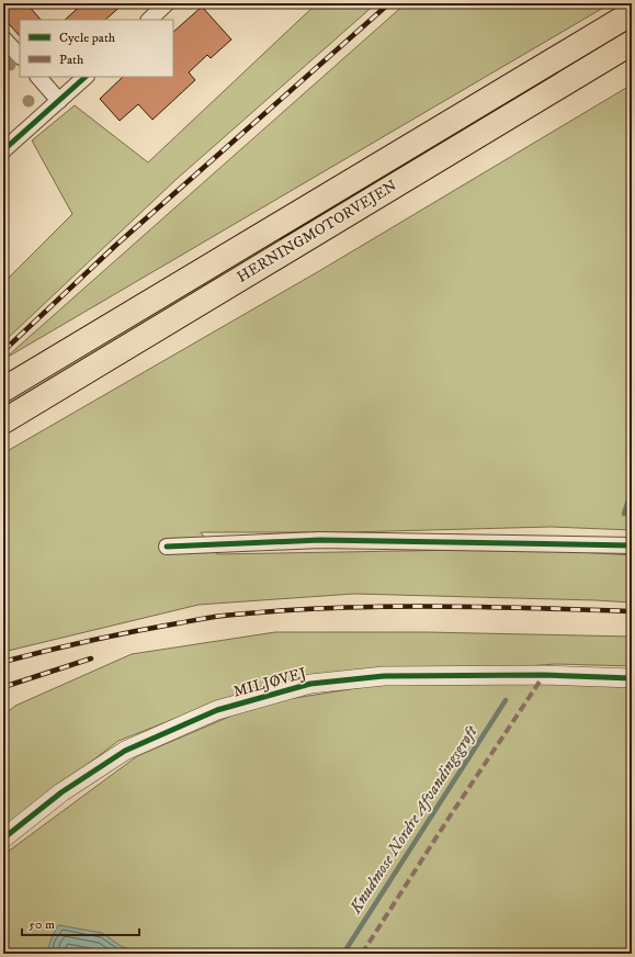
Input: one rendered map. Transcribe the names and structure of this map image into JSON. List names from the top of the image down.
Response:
{
  "streets": {
    "highway": ["HERNINGMOTORVEJEN"],
    "street": ["MILJØVEJ"]
  },
  "water": ["Knudmose Nordre Afvandingsgrøft"],
  "legend": ["Cycle path", "Path"],
  "scale_bar": "50 m"
}
